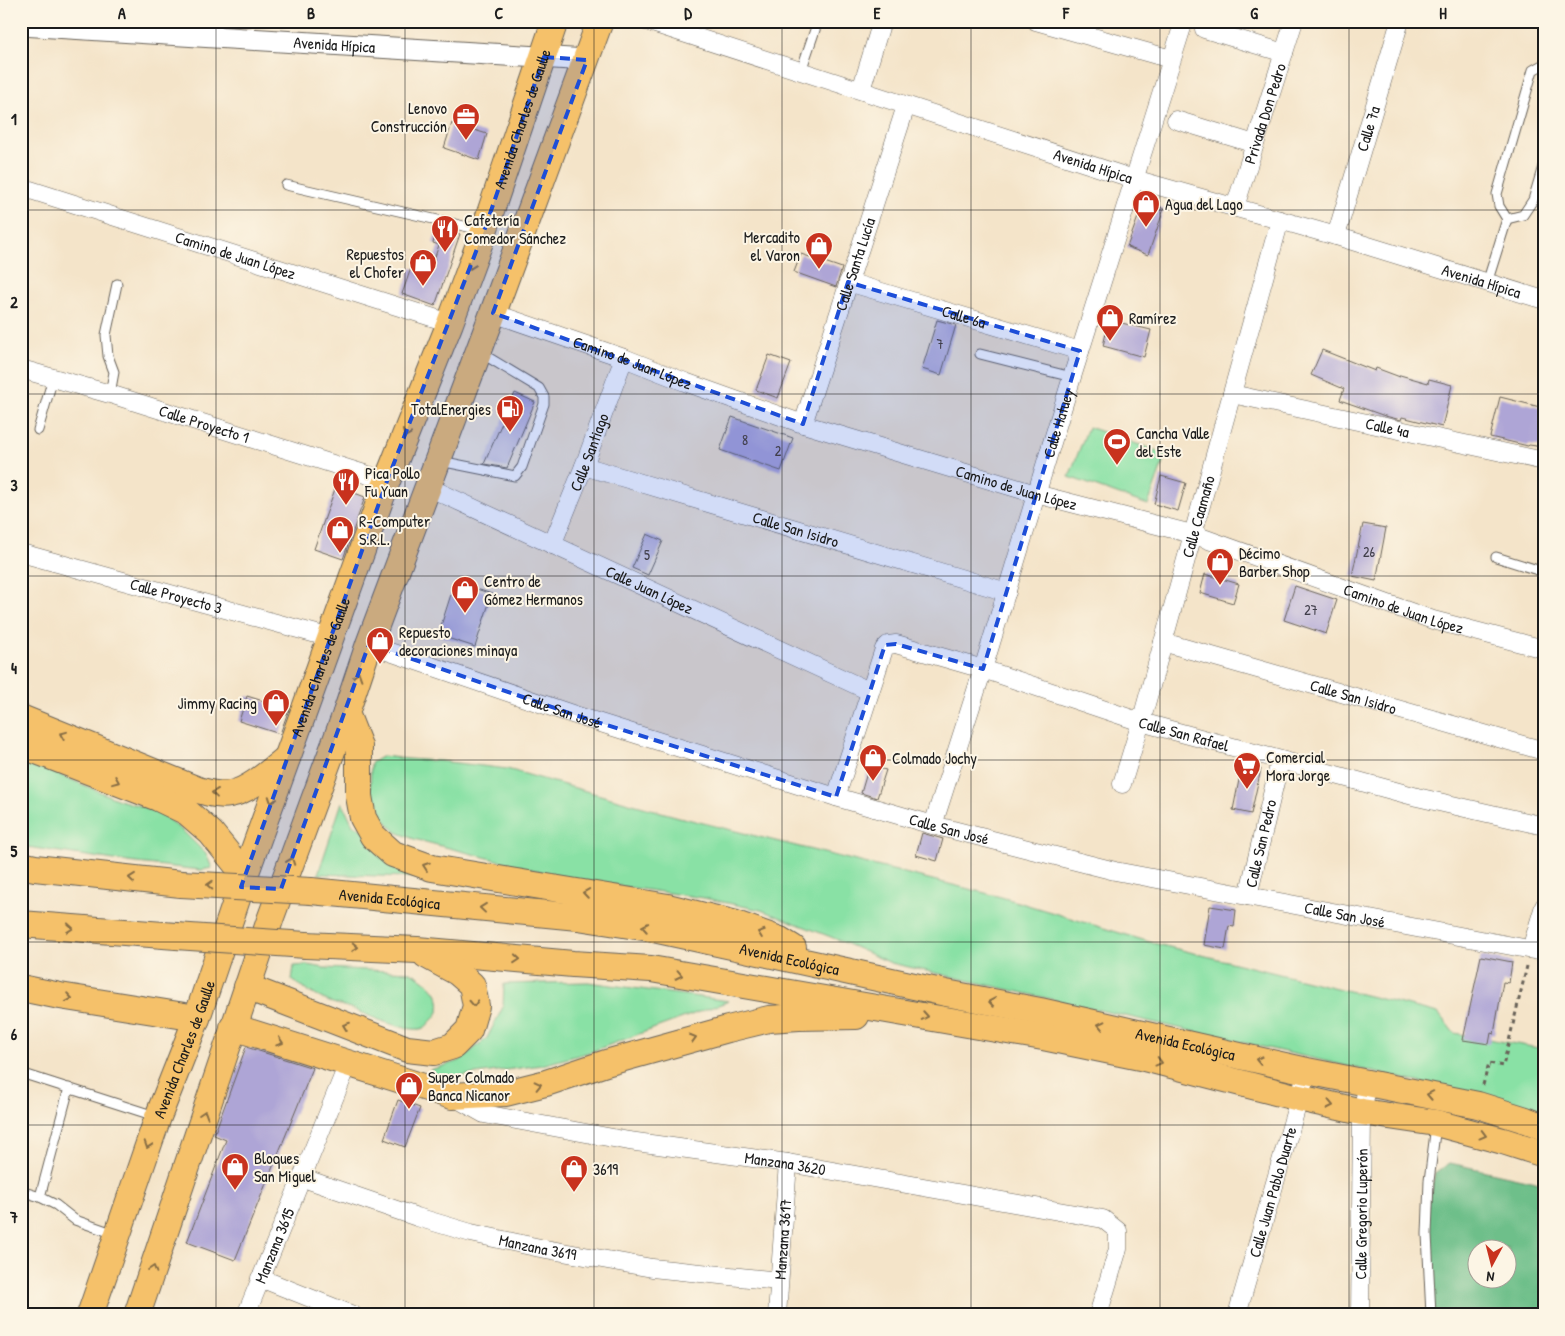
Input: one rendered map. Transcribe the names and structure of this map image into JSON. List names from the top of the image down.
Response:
{
  "streets": {
    "main road": ["Avenida Charles de Gaulle", "Avenida Ecológica"],
    "street": [
      "Avenida Hípica",
      "Privada Don Pedro",
      "Calle 7a",
      "Camino de Juan López",
      "Calle Santa Lucía",
      "Calle 6a",
      "Calle Hatuey",
      "Calle Proyecto 1",
      "Calle 4a",
      "Calle Santiago",
      "Calle Caamaño",
      "Calle San Isidro",
      "Calle Juan López",
      "Calle Proyecto 3",
      "Calle San José",
      "Calle San Rafael",
      "Calle San Pedro",
      "Manzana 3620",
      "Calle Juan Pablo Duarte",
      "Calle Gregorio Luperón",
      "Manzana 3617",
      "Manzana 3615",
      "Manzana 3619"
    ]
  },
  "crossings": [
    ["Avenida Hípica", "Privada Don Pedro"],
    ["Avenida Hípica", "Avenida Charles de Gaulle"],
    ["Avenida Hípica", "Calle 7a"],
    ["Avenida Hípica", "Calle Santa Lucía"],
    ["Avenida Hípica", "Calle Hatuey"],
    ["Avenida Hípica", "Calle Caamaño"],
    ["Avenida Charles de Gaulle", "Camino de Juan López"],
    ["Avenida Charles de Gaulle", "Calle Proyecto 1"],
    ["Avenida Charles de Gaulle", "Calle Proyecto 3"],
    ["Camino de Juan López", "Calle Santa Lucía"],
    ["Camino de Juan López", "Calle Hatuey"],
    ["Camino de Juan López", "Calle Santiago"],
    ["Camino de Juan López", "Calle Caamaño"],
    ["Calle Santa Lucía", "Calle 6a"],
    ["Calle 6a", "Calle Hatuey"],
    ["Calle Hatuey", "Calle San Isidro"],
    ["Calle Hatuey", "Calle San José"],
    ["Calle Hatuey", "Calle San Rafael"],
    ["Calle 4a", "Calle Caamaño"],
    ["Calle Santiago", "Calle San Isidro"],
    ["Calle Santiago", "Calle Juan López"],
    ["Calle Caamaño", "Calle San Isidro"],
    ["Calle Caamaño", "Calle San Rafael"],
    ["Calle Juan López", "Calle San Rafael"],
    ["Calle San José", "Calle San Pedro"],
    ["Calle San Rafael", "Calle San Pedro"],
    ["Avenida Ecológica", "Calle Juan Pablo Duarte"],
    ["Avenida Ecológica", "Calle Gregorio Luperón"],
    ["Manzana 3620", "Manzana 3617"],
    ["Manzana 3617", "Manzana 3619"],
    ["Manzana 3615", "Manzana 3619"]
  ],
  "places": {
    "office": ["Lenovo Construcción"],
    "shop": [
      "Agua del Lago",
      "Mercadito el Varon",
      "Repuestos el Chofer",
      "Ramírez",
      "R-Computer S.R.L.",
      "Décimo Barber Shop",
      "Centro de Gómez Hermanos",
      "Repuesto decoraciones minaya",
      "Jimmy Racing",
      "Colmado Jochy",
      "Super Colmado Banca Nicanor",
      "Bloques San Miguel",
      "3619"
    ],
    "restaurant": ["Cafetería Comedor Sánchez", "Pica Pollo Fu Yuan"],
    "fuel station": ["TotalEnergies"],
    "sports": ["Cancha Valle del Este"],
    "supermarket": ["Comercial Mora Jorge"]
  },
  "house_numbers": [
    "7",
    "8",
    "2",
    "26",
    "5",
    "27"
  ],
  "north": "bottom",
  "grid": {
    "columns": [
      "A",
      "B",
      "C",
      "D",
      "E",
      "F",
      "G",
      "H"
    ],
    "rows": [
      "1",
      "2",
      "3",
      "4",
      "5",
      "6",
      "7"
    ]
  }
}
